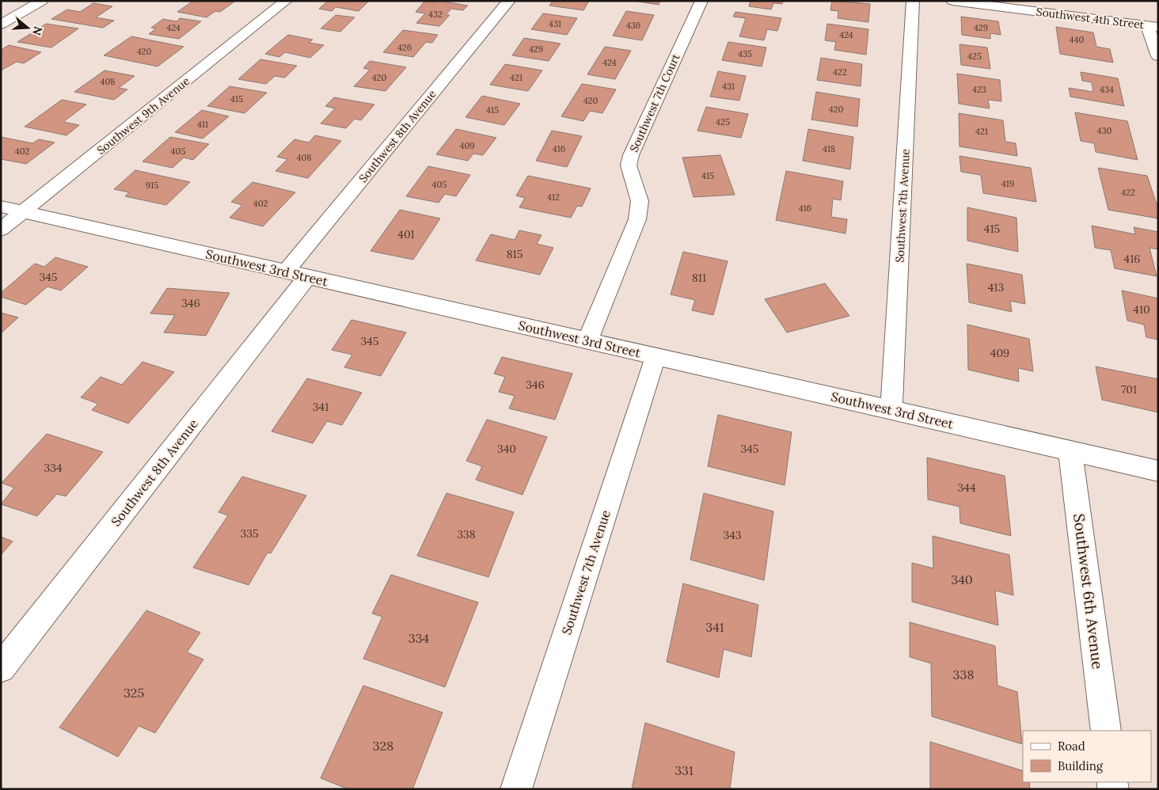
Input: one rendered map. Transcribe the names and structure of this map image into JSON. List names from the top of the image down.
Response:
{
  "streets": {
    "street": [
      "Southwest 4th Street",
      "Southwest 7th Court",
      "Southwest 9th Avenue",
      "Southwest 8th Avenue",
      "Southwest 7th Avenue",
      "Southwest 3rd Street",
      "Southwest 6th Avenue"
    ]
  },
  "crossings": [
    ["Southwest 7th Court", "Southwest 3rd Street"],
    ["Southwest 9th Avenue", "Southwest 3rd Street"],
    ["Southwest 8th Avenue", "Southwest 3rd Street"],
    ["Southwest 7th Avenue", "Southwest 3rd Street"],
    ["Southwest 3rd Street", "Southwest 6th Avenue"]
  ],
  "house_numbers": [
    "432",
    "431",
    "436",
    "424",
    "429",
    "424",
    "440",
    "426",
    "429",
    "420",
    "435",
    "425",
    "424",
    "422",
    "420",
    "421",
    "408",
    "431",
    "423",
    "434",
    "415",
    "420",
    "420",
    "415",
    "425",
    "411",
    "430",
    "421",
    "409",
    "416",
    "418",
    "402",
    "405",
    "408",
    "415",
    "419",
    "405",
    "915",
    "422",
    "412",
    "402",
    "416",
    "415",
    "401",
    "815",
    "416",
    "345",
    "811",
    "413",
    "346",
    "410",
    "345",
    "409",
    "346",
    "701",
    "341",
    "340",
    "345",
    "334",
    "344",
    "335",
    "338",
    "343",
    "340",
    "341",
    "334",
    "338",
    "325",
    "328",
    "331"
  ],
  "legend": ["Road", "Building"],
  "north": "right"
}
